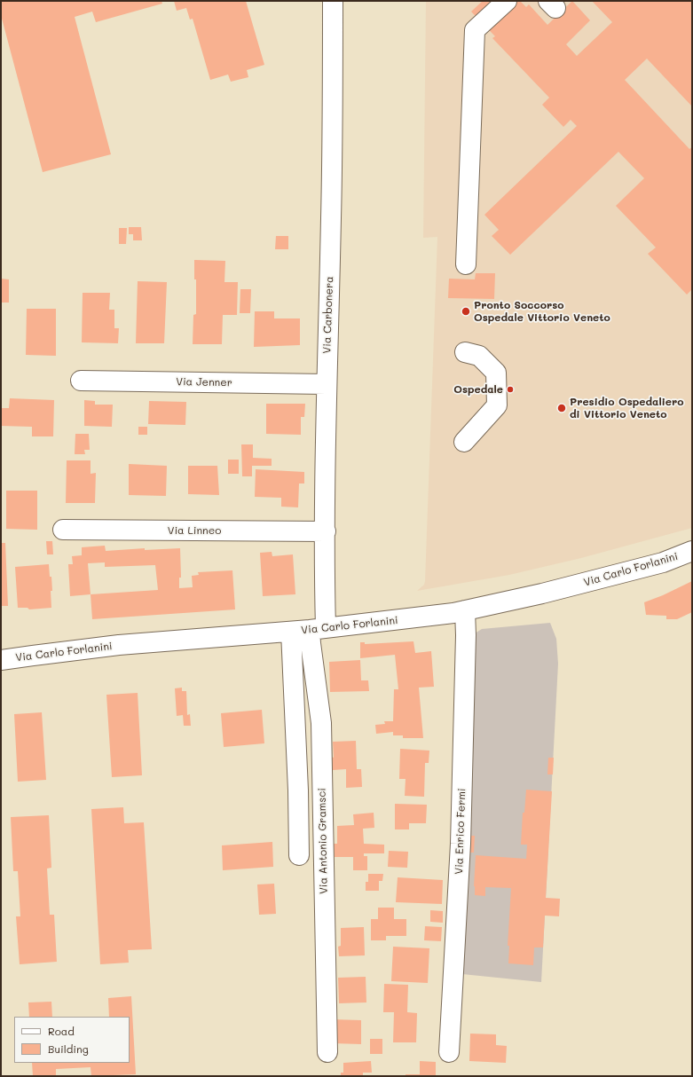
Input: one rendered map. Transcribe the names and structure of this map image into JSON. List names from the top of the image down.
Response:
{
  "streets": {
    "street": [
      "Via Carbonera",
      "Via Jenner",
      "Via Linneo",
      "Via Carlo Forlanini",
      "Via Enrico Fermi",
      "Via Antonio Gramsci"
    ]
  },
  "crossings": [
    ["Via Carbonera", "Via Jenner"],
    ["Via Carbonera", "Via Linneo"],
    ["Via Carbonera", "Via Carlo Forlanini"],
    ["Via Carbonera", "Via Antonio Gramsci"],
    ["Via Carlo Forlanini", "Via Enrico Fermi"],
    ["Via Carlo Forlanini", "Via Antonio Gramsci"]
  ],
  "places": ["Pronto Soccorso Ospedale Vittorio Veneto", "Ospedale", "Presidio Ospedaliero di Vittorio Veneto"],
  "legend": ["Road", "Building"]
}
